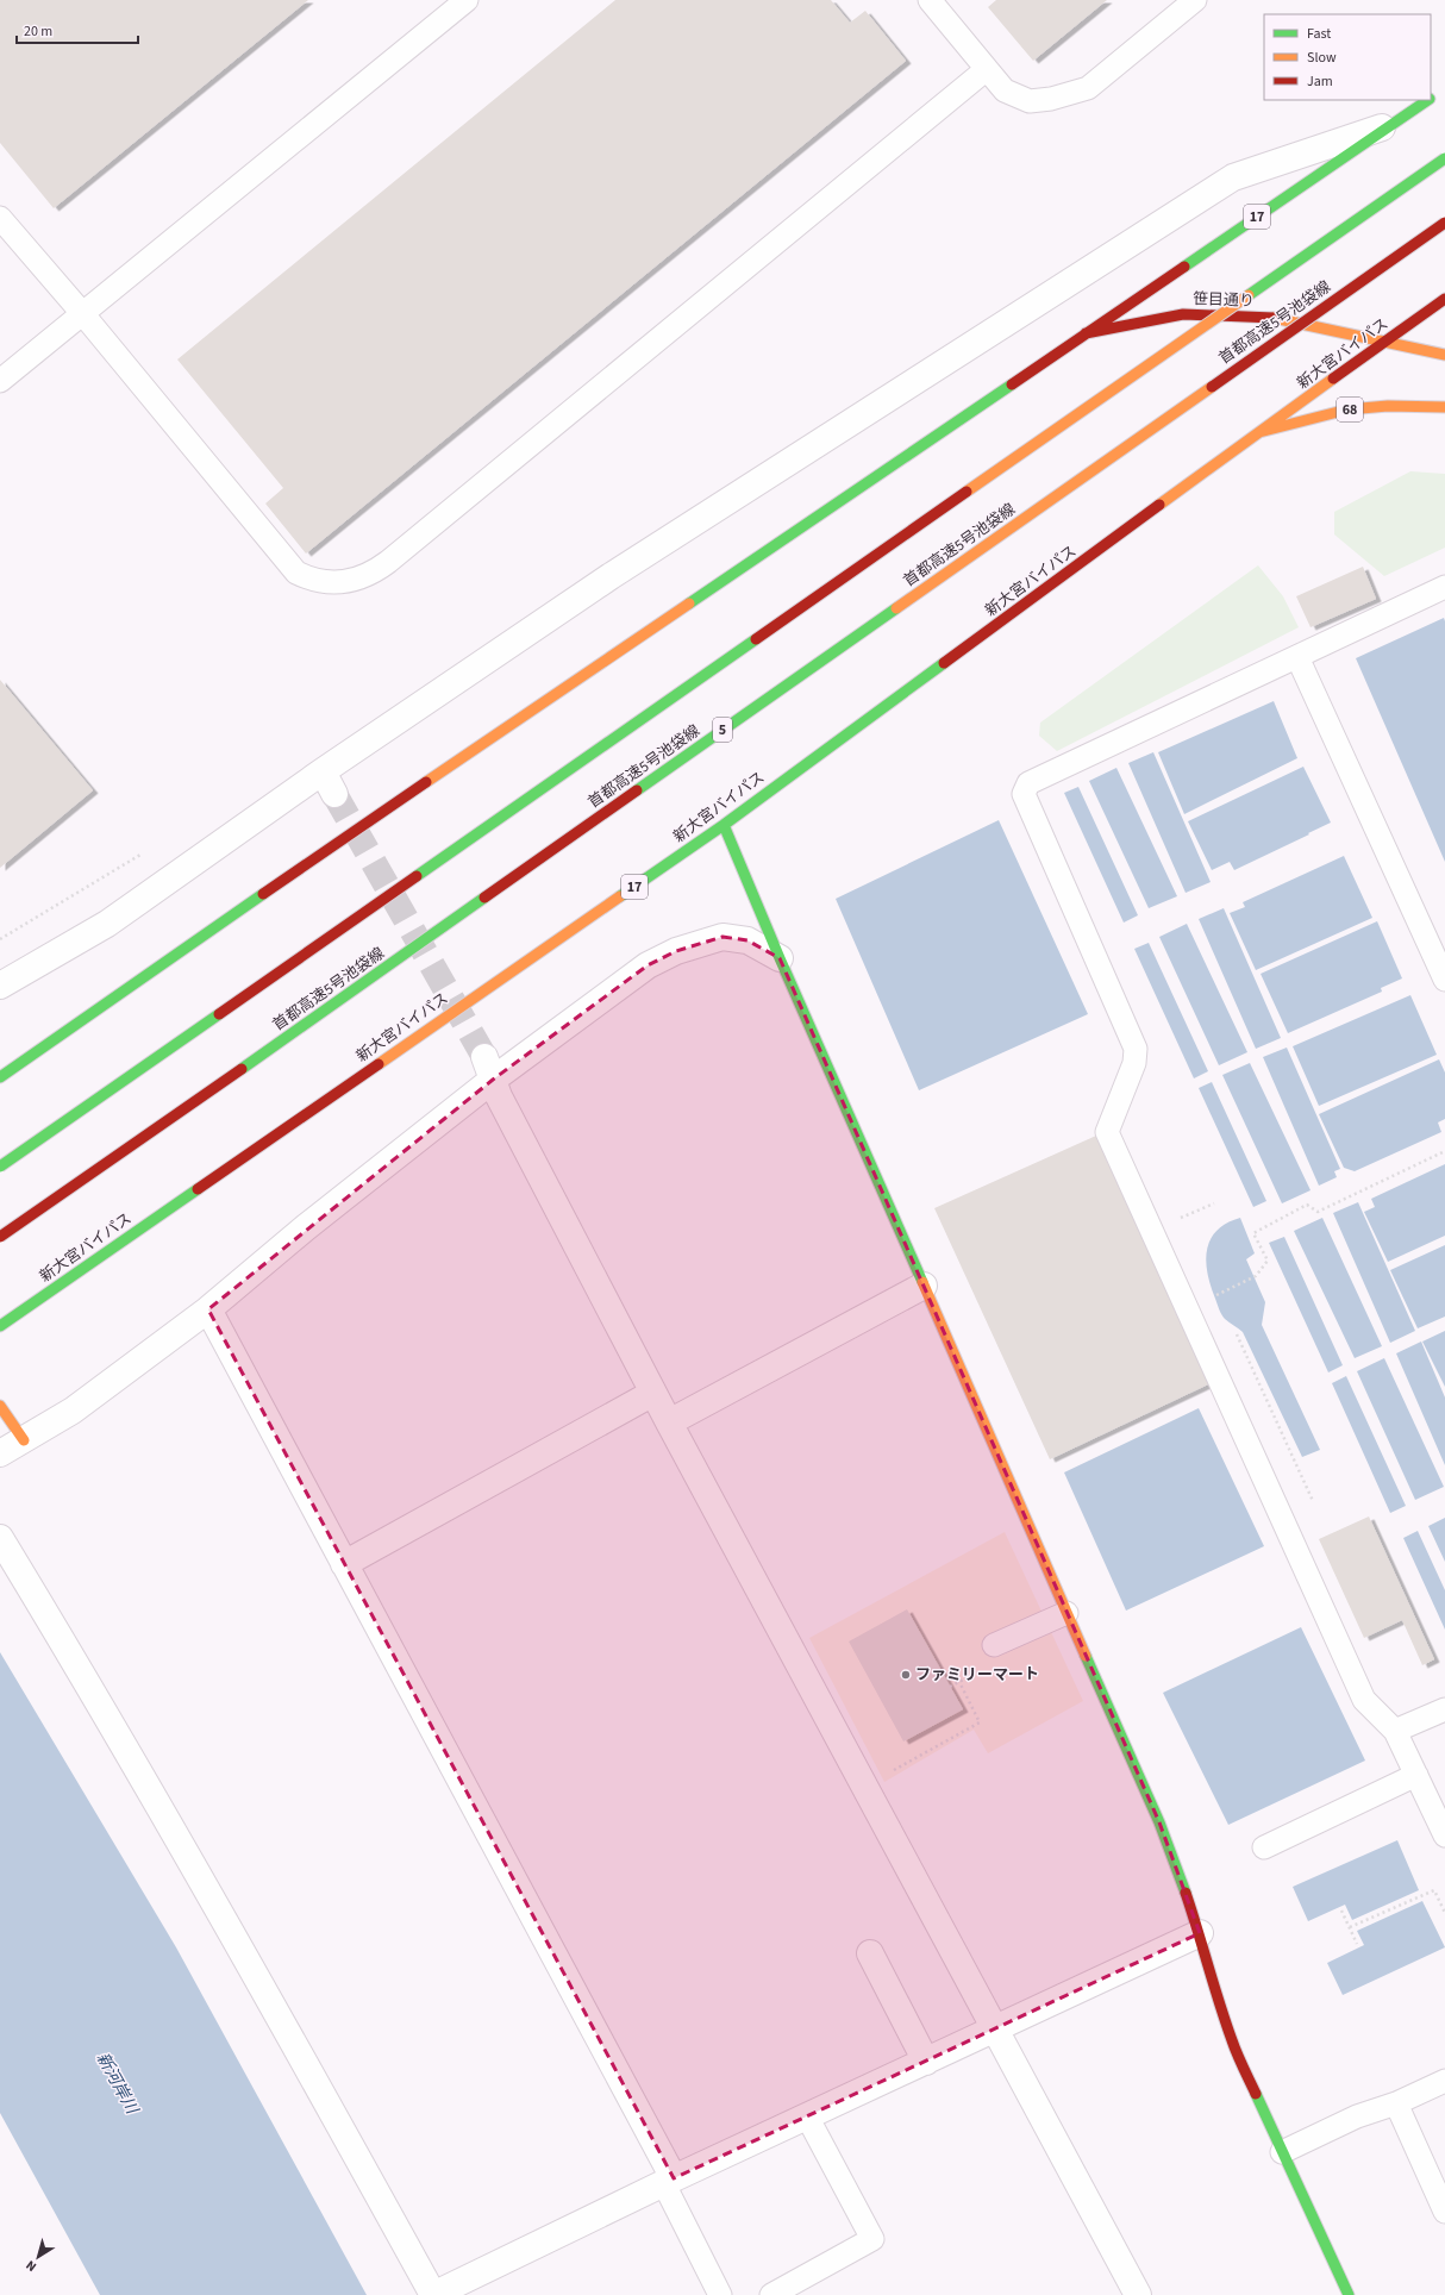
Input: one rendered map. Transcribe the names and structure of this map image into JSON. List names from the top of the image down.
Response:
{
  "streets": {
    "main road": [
      "17",
      "笹目通り",
      "首都高速5号池袋線",
      "新大宮バイパス",
      "68",
      "5"
    ]
  },
  "crossings": [
    ["17", "笹目通り"],
    ["笹目通り", "新大宮バイパス"],
    ["新大宮バイパス", "68"]
  ],
  "water": ["新河岸川"],
  "places": ["ファミリーマート"],
  "legend": ["Fast", "Slow", "Jam"],
  "scale_bar": "20 m",
  "north": "bottom left"
}
